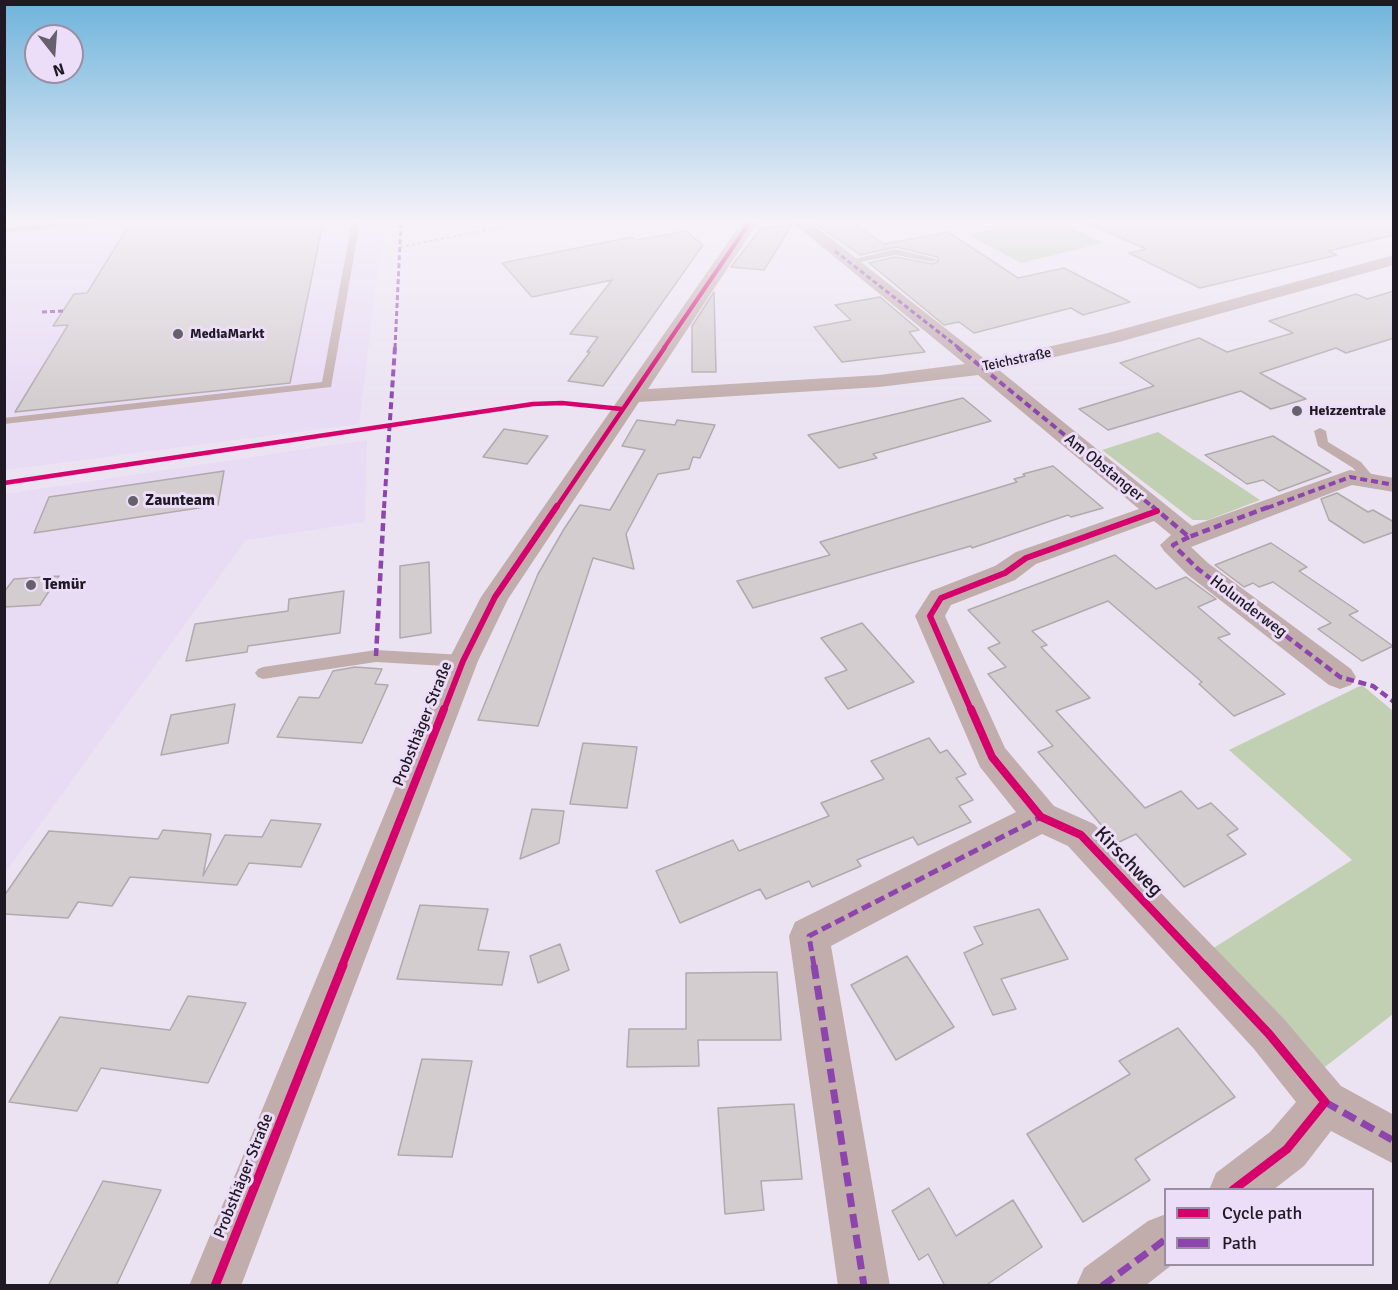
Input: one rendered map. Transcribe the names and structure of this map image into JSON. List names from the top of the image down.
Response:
{
  "streets": {
    "street": [
      "Teichstraße",
      "Am Obstanger",
      "Holunderweg",
      "Probsthäger Straße",
      "Kirschweg"
    ]
  },
  "crossings": [
    ["Teichstraße", "Am Obstanger"],
    ["Teichstraße", "Probsthäger Straße"],
    ["Am Obstanger", "Holunderweg"],
    ["Am Obstanger", "Kirschweg"]
  ],
  "places": [
    "MediaMarkt",
    "Heizzentrale",
    "Zaunteam",
    "Temür"
  ],
  "legend": ["Cycle path", "Path"],
  "north": "bottom"
}
